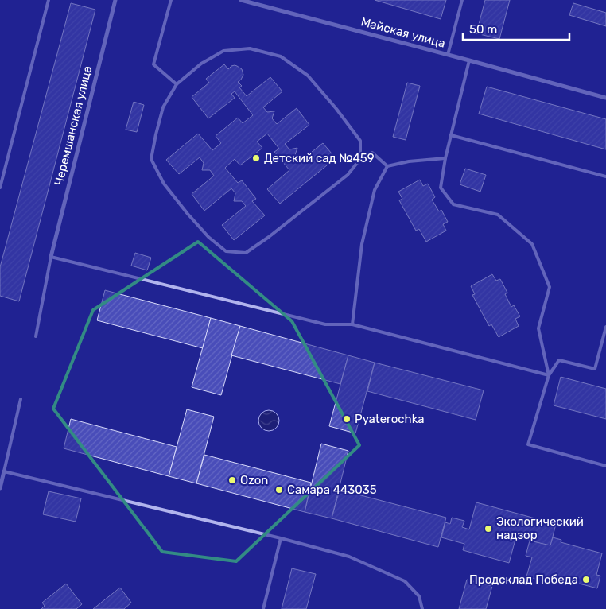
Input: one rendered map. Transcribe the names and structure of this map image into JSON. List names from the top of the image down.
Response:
{
  "streets": {
    "street": ["Майская улица", "Черемшанская улица"]
  },
  "places": [
    "Детский сад №459",
    "Pyaterochka",
    "Ozon",
    "Самара 443035",
    "Экологический надзор",
    "Продсклад Победа"
  ],
  "scale_bar": "50 m"
}
